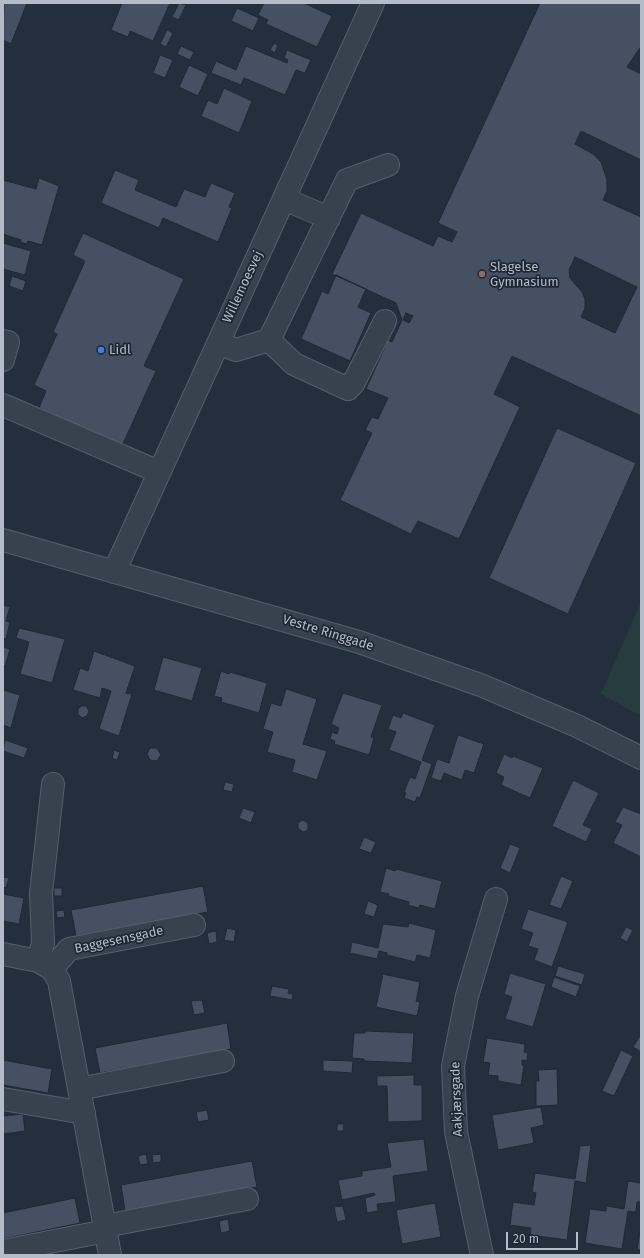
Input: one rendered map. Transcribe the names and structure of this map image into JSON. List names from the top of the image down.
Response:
{
  "streets": {
    "street": [
      "Willemoesvej",
      "Vestre Ringgade",
      "Baggesensgade",
      "Aakjærsgade"
    ]
  },
  "crossings": [
    ["Willemoesvej", "Vestre Ringgade"]
  ],
  "places": ["Slagelse Gymnasium", "Lidl"],
  "scale_bar": "20 m"
}
